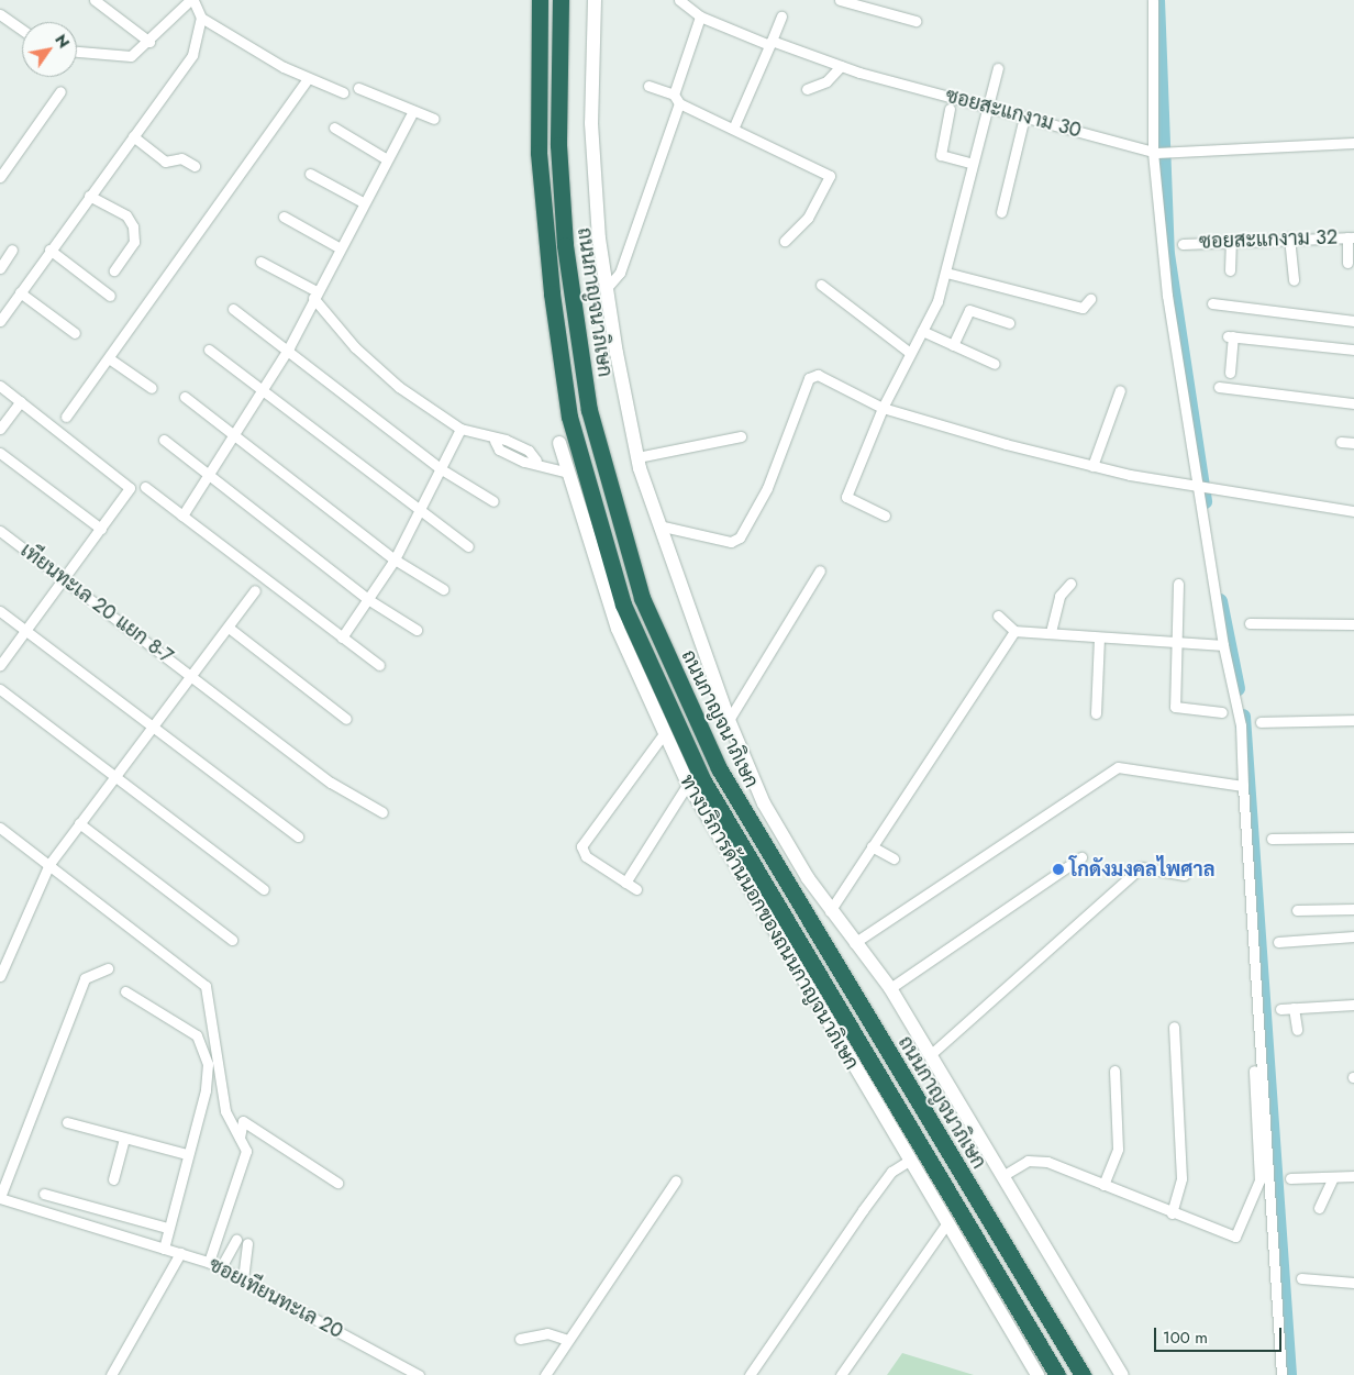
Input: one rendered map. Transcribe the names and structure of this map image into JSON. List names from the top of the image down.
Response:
{
  "streets": {
    "highway": ["ถนนกาญจนาภิเษก"],
    "main road": ["ทางบริการด้านนอกของถนนกาญจนาภิเษก"],
    "street": [
      "ซอยสะแกงาม 30",
      "ซอยสะแกงาม 32",
      "เทียนทะเล 20 แยก 8-7",
      "ซอยเทียนทะเล 20"
    ]
  },
  "places": ["โกดังมงคลไพศาล"],
  "scale_bar": "100 m",
  "north": "top right"
}
